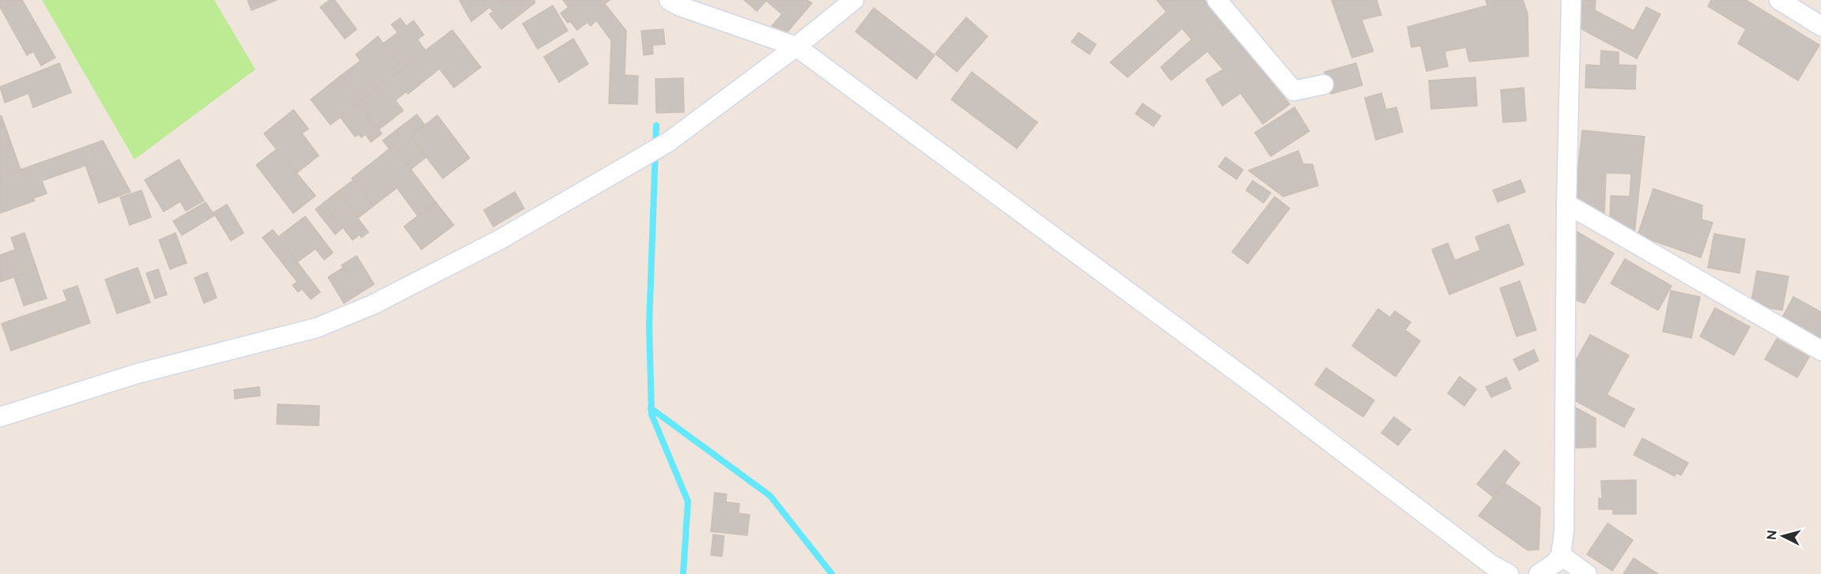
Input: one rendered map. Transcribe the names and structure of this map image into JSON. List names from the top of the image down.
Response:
{
  "north": "left"
}
